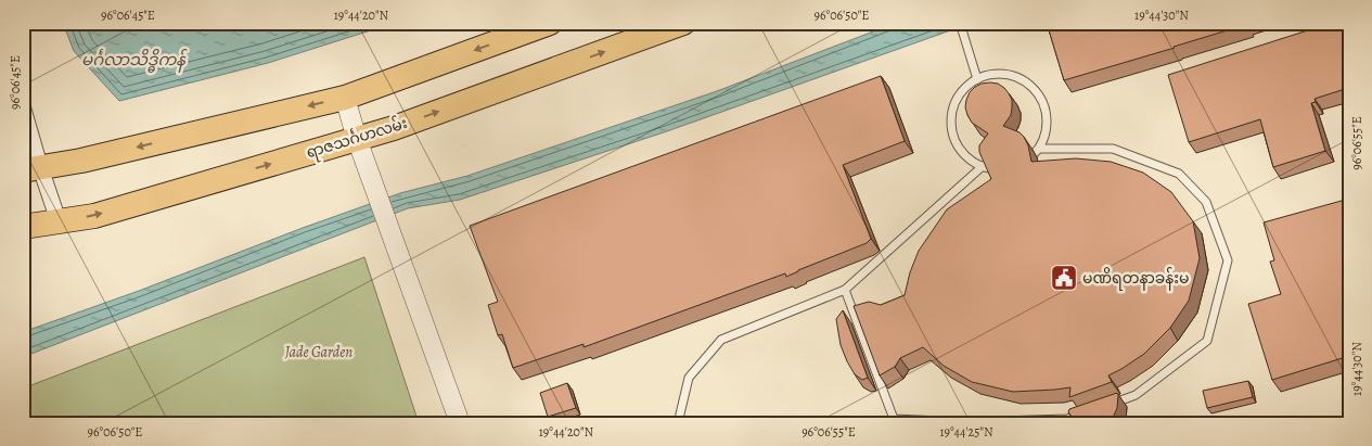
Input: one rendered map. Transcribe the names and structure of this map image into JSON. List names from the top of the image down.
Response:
{
  "streets": {
    "main road": ["ရာဇသင်္ဂဟလမ်း"]
  },
  "water": ["မင်္ဂလာသိဒ္ဓိကန်"],
  "parks": ["Jade Garden"],
  "places": {
    "public building": ["မဏိရတနာခန်းမ"]
  },
  "coordinates": [
    "96°06'45\"E",
    "19°44'20\"N",
    "96°06'50\"E",
    "19°44'30\"N",
    "96°06'55\"E",
    "19°44'25\"N"
  ]
}
